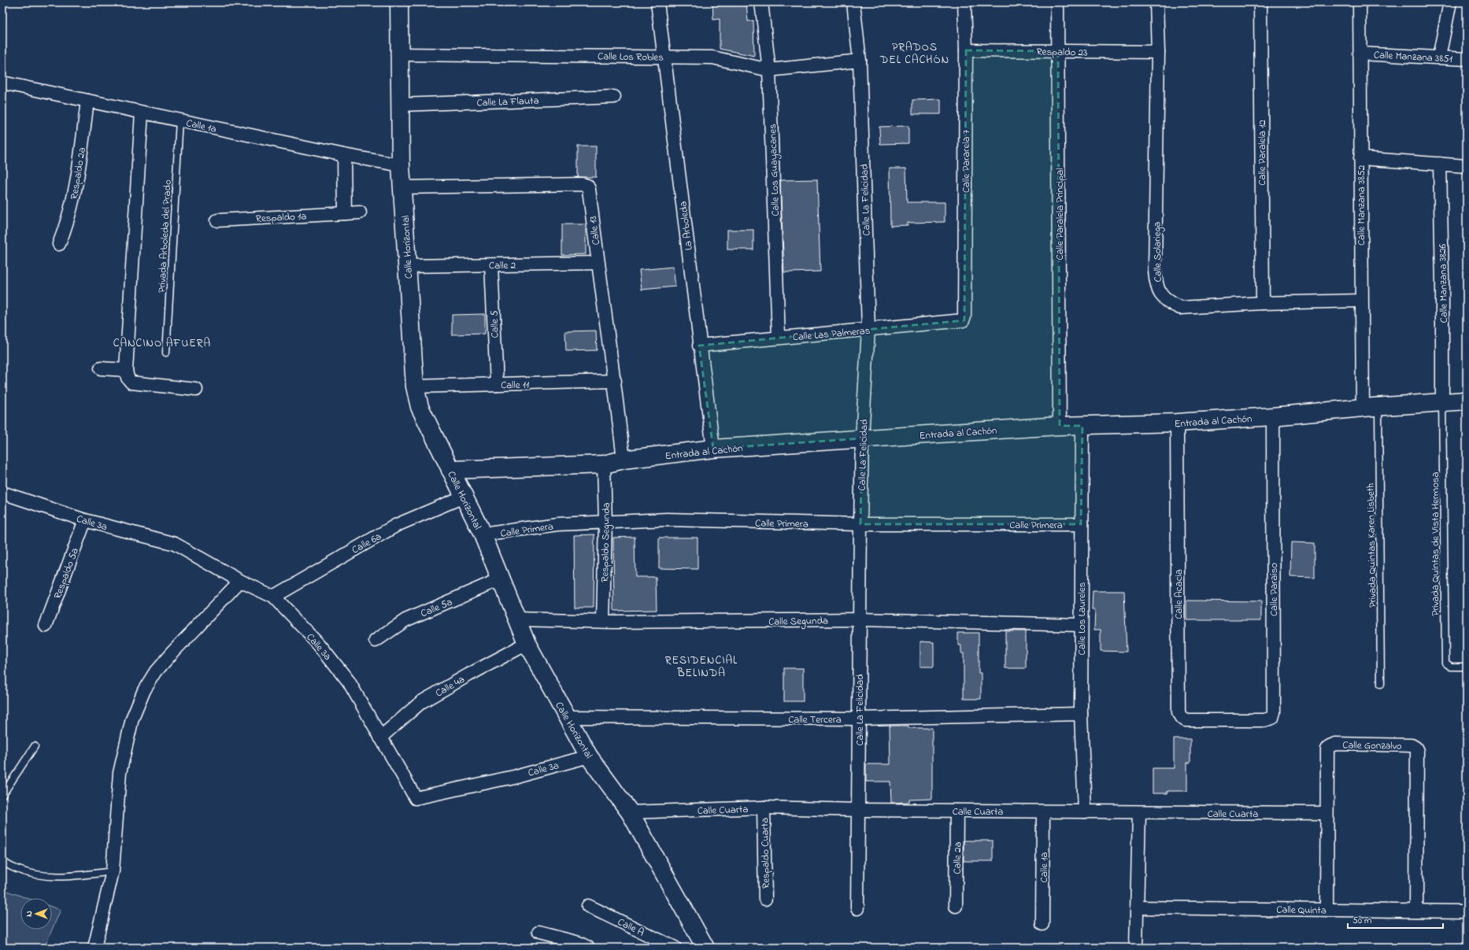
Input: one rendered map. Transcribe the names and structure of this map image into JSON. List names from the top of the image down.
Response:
{
  "streets": {
    "main road": ["Calle Horizontal", "Entrada al Cachón"],
    "street": [
      "Respaldo 23",
      "Calle Los Robles",
      "Calle Manzana 3851",
      "Calle La Flauta",
      "Calle 1a",
      "Calle Paralela 12",
      "Calle Pararela 7",
      "Calle Los Guayacanes",
      "Respaldo 2a",
      "Calle La Felicidad",
      "Calle Manzana 3852",
      "Calle Paralela Principal",
      "Respaldo 1a",
      "La Arboleda",
      "Calle 13",
      "Calle Solariega",
      "Calle 2",
      "Calle Manzana 3826",
      "Calle 5",
      "Calle Las Palmeras",
      "Calle 11",
      "Calle 3a",
      "Calle Primera",
      "Calle 6a",
      "Respaldo Segunda",
      "Respaldo 5a",
      "Calle Paraíso",
      "Calle Acacia",
      "Calle 5a",
      "Calle Los Laureles",
      "Calle Segunda",
      "Calle 4a",
      "Calle Tercera",
      "Calle Gonzalvo",
      "Calle Cuarta",
      "Respaldo Cuarta",
      "Calle 2a",
      "Calle Quinta",
      "Calle A"
    ],
    "lane": ["Privada Arboleda del Prado", "Privada Quintas de Vista Hermosa", "Privada Quintas Karen Lisbeth"]
  },
  "crossings": [
    ["Respaldo 23", "Calle Pararela 7"],
    ["Respaldo 23", "Calle Paralela Principal"],
    ["Respaldo 23", "Calle Solariega"],
    ["Calle Los Robles", "Calle Los Guayacanes"],
    ["Calle Los Robles", "Calle La Felicidad"],
    ["Calle Los Robles", "La Arboleda"],
    ["Calle Los Robles", "Calle Horizontal"],
    ["Calle Manzana 3851", "Calle Manzana 3852"],
    ["Calle La Flauta", "Calle Horizontal"],
    ["Calle 1a", "Respaldo 2a"],
    ["Calle 1a", "Privada Arboleda del Prado"],
    ["Calle 1a", "Calle Horizontal"],
    ["Calle 1a", "Calle Cuarta"],
    ["Calle Paralela 12", "Calle Solariega"],
    ["Calle Pararela 7", "Calle Las Palmeras"],
    ["Calle Los Guayacanes", "Calle Las Palmeras"],
    ["Calle La Felicidad", "Calle Las Palmeras"],
    ["Calle La Felicidad", "Entrada al Cachón"],
    ["Calle La Felicidad", "Calle Primera"],
    ["Calle La Felicidad", "Calle Segunda"],
    ["Calle La Felicidad", "Calle Tercera"],
    ["Calle La Felicidad", "Calle Cuarta"],
    ["Calle Manzana 3852", "Calle Solariega"],
    ["Calle Manzana 3852", "Entrada al Cachón"],
    ["Calle Manzana 3852", "Privada Quintas Karen Lisbeth"],
    ["Calle Paralela Principal", "Entrada al Cachón"],
    ["La Arboleda", "Calle Las Palmeras"],
    ["La Arboleda", "Entrada al Cachón"],
    ["Calle 13", "Calle Horizontal"],
    ["Calle 13", "Calle 2"],
    ["Calle 13", "Calle 11"],
    ["Calle 13", "Entrada al Cachón"],
    ["Calle Horizontal", "Calle 2"],
    ["Calle Horizontal", "Calle 11"],
    ["Calle Horizontal", "Entrada al Cachón"],
    ["Calle Horizontal", "Calle 3a"],
    ["Calle Horizontal", "Calle Primera"],
    ["Calle Horizontal", "Calle 6a"],
    ["Calle Horizontal", "Calle 5a"],
    ["Calle Horizontal", "Calle Segunda"],
    ["Calle Horizontal", "Calle 4a"],
    ["Calle Horizontal", "Calle Tercera"],
    ["Calle Horizontal", "Calle Cuarta"],
    ["Calle 2", "Calle 5"],
    ["Calle Manzana 3826", "Entrada al Cachón"],
    ["Calle Manzana 3826", "Privada Quintas de Vista Hermosa"],
    ["Calle 5", "Calle 11"],
    ["Entrada al Cachón", "Respaldo Segunda"],
    ["Entrada al Cachón", "Privada Quintas de Vista Hermosa"],
    ["Entrada al Cachón", "Privada Quintas Karen Lisbeth"],
    ["Entrada al Cachón", "Calle Paraíso"],
    ["Entrada al Cachón", "Calle Acacia"],
    ["Entrada al Cachón", "Calle Los Laureles"],
    ["Calle 3a", "Calle 6a"],
    ["Calle 3a", "Respaldo 5a"],
    ["Calle 3a", "Calle 4a"],
    ["Calle Primera", "Respaldo Segunda"],
    ["Calle Primera", "Calle Los Laureles"],
    ["Respaldo Segunda", "Calle Segunda"],
    ["Calle Paraíso", "Calle Acacia"],
    ["Calle Los Laureles", "Calle Segunda"],
    ["Calle Los Laureles", "Calle Tercera"],
    ["Calle Los Laureles", "Calle Cuarta"],
    ["Calle Gonzalvo", "Calle Cuarta"],
    ["Calle Gonzalvo", "Calle Quinta"],
    ["Calle Cuarta", "Respaldo Cuarta"],
    ["Calle Cuarta", "Calle 2a"]
  ],
  "districts": ["PRADOS DEL CACHÓN", "CANCINO AFUERA", "RESIDENCIAL BELINDA"],
  "scale_bar": "50 m",
  "north": "left"
}
